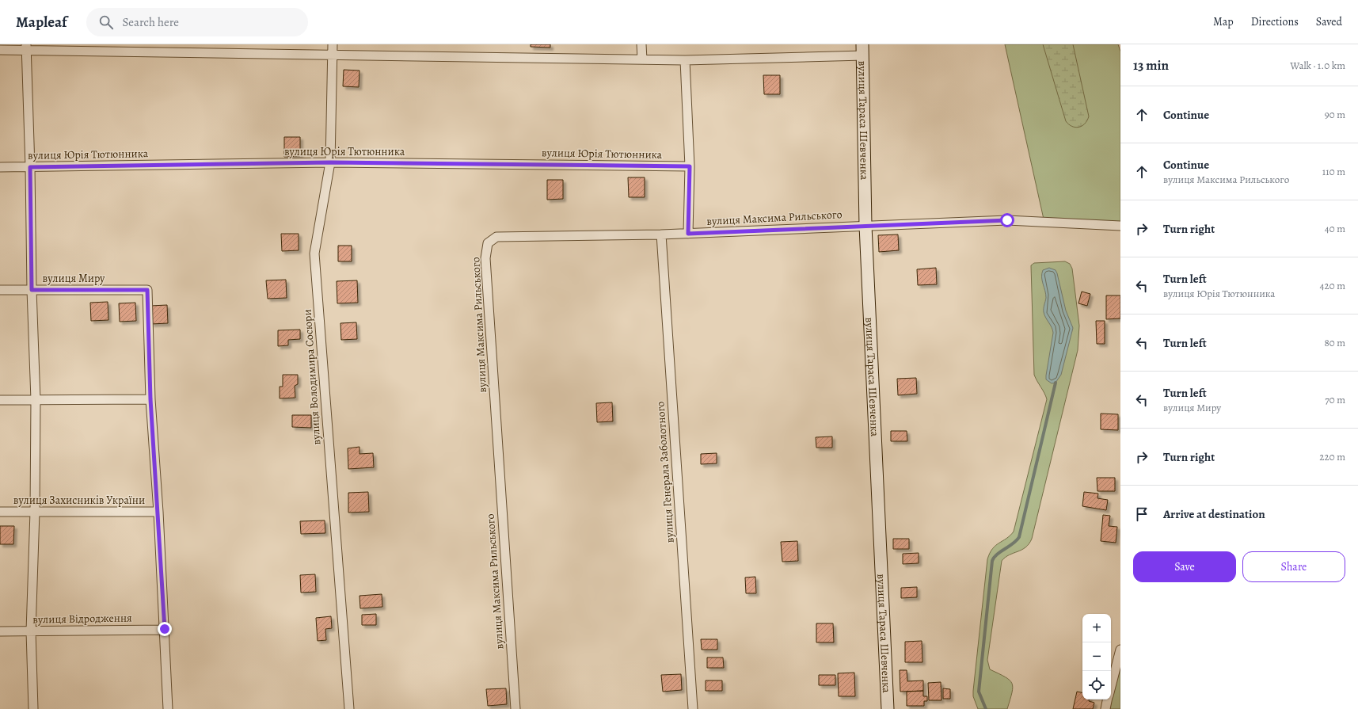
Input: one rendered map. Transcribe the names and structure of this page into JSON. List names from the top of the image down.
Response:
{
  "streets": {
    "street": [
      "вулиця Тараса Шевченка",
      "вулиця Юрія Тютюнника",
      "вулиця Максима Рильського",
      "вулиця Миру",
      "вулиця Володимира Сосюри",
      "вулиця Генерала Заболотного",
      "вулиця Захисників України",
      "вулиця Відродження"
    ]
  },
  "crossings": [
    ["вулиця Тараса Шевченка", "вулиця Максима Рильського"],
    ["вулиця Юрія Тютюнника", "вулиця Володимира Сосюри"],
    ["вулиця Максима Рильського", "вулиця Генерала Заболотного"]
  ],
  "page": {
    "header": "Mapleaf",
    "search": "Search here",
    "nav": ["Map", "Directions", "Saved"],
    "heading": ["13 min", "Walk · 1.0 km"],
    "list": [
      ["Continue", "90 m"],
      ["Continue", "вулиця Максима Рильського", "110 m"],
      ["Turn right", "40 m"],
      ["Turn left", "вулиця Юрія Тютюнника", "420 m"],
      ["Turn left", "80 m"],
      ["Turn left", "вулиця Миру", "70 m"],
      ["Turn right", "220 m"],
      "Arrive at destination"
    ],
    "buttons": ["Save", "Share"],
    "map_buttons": ["+", "−"]
  }
}
